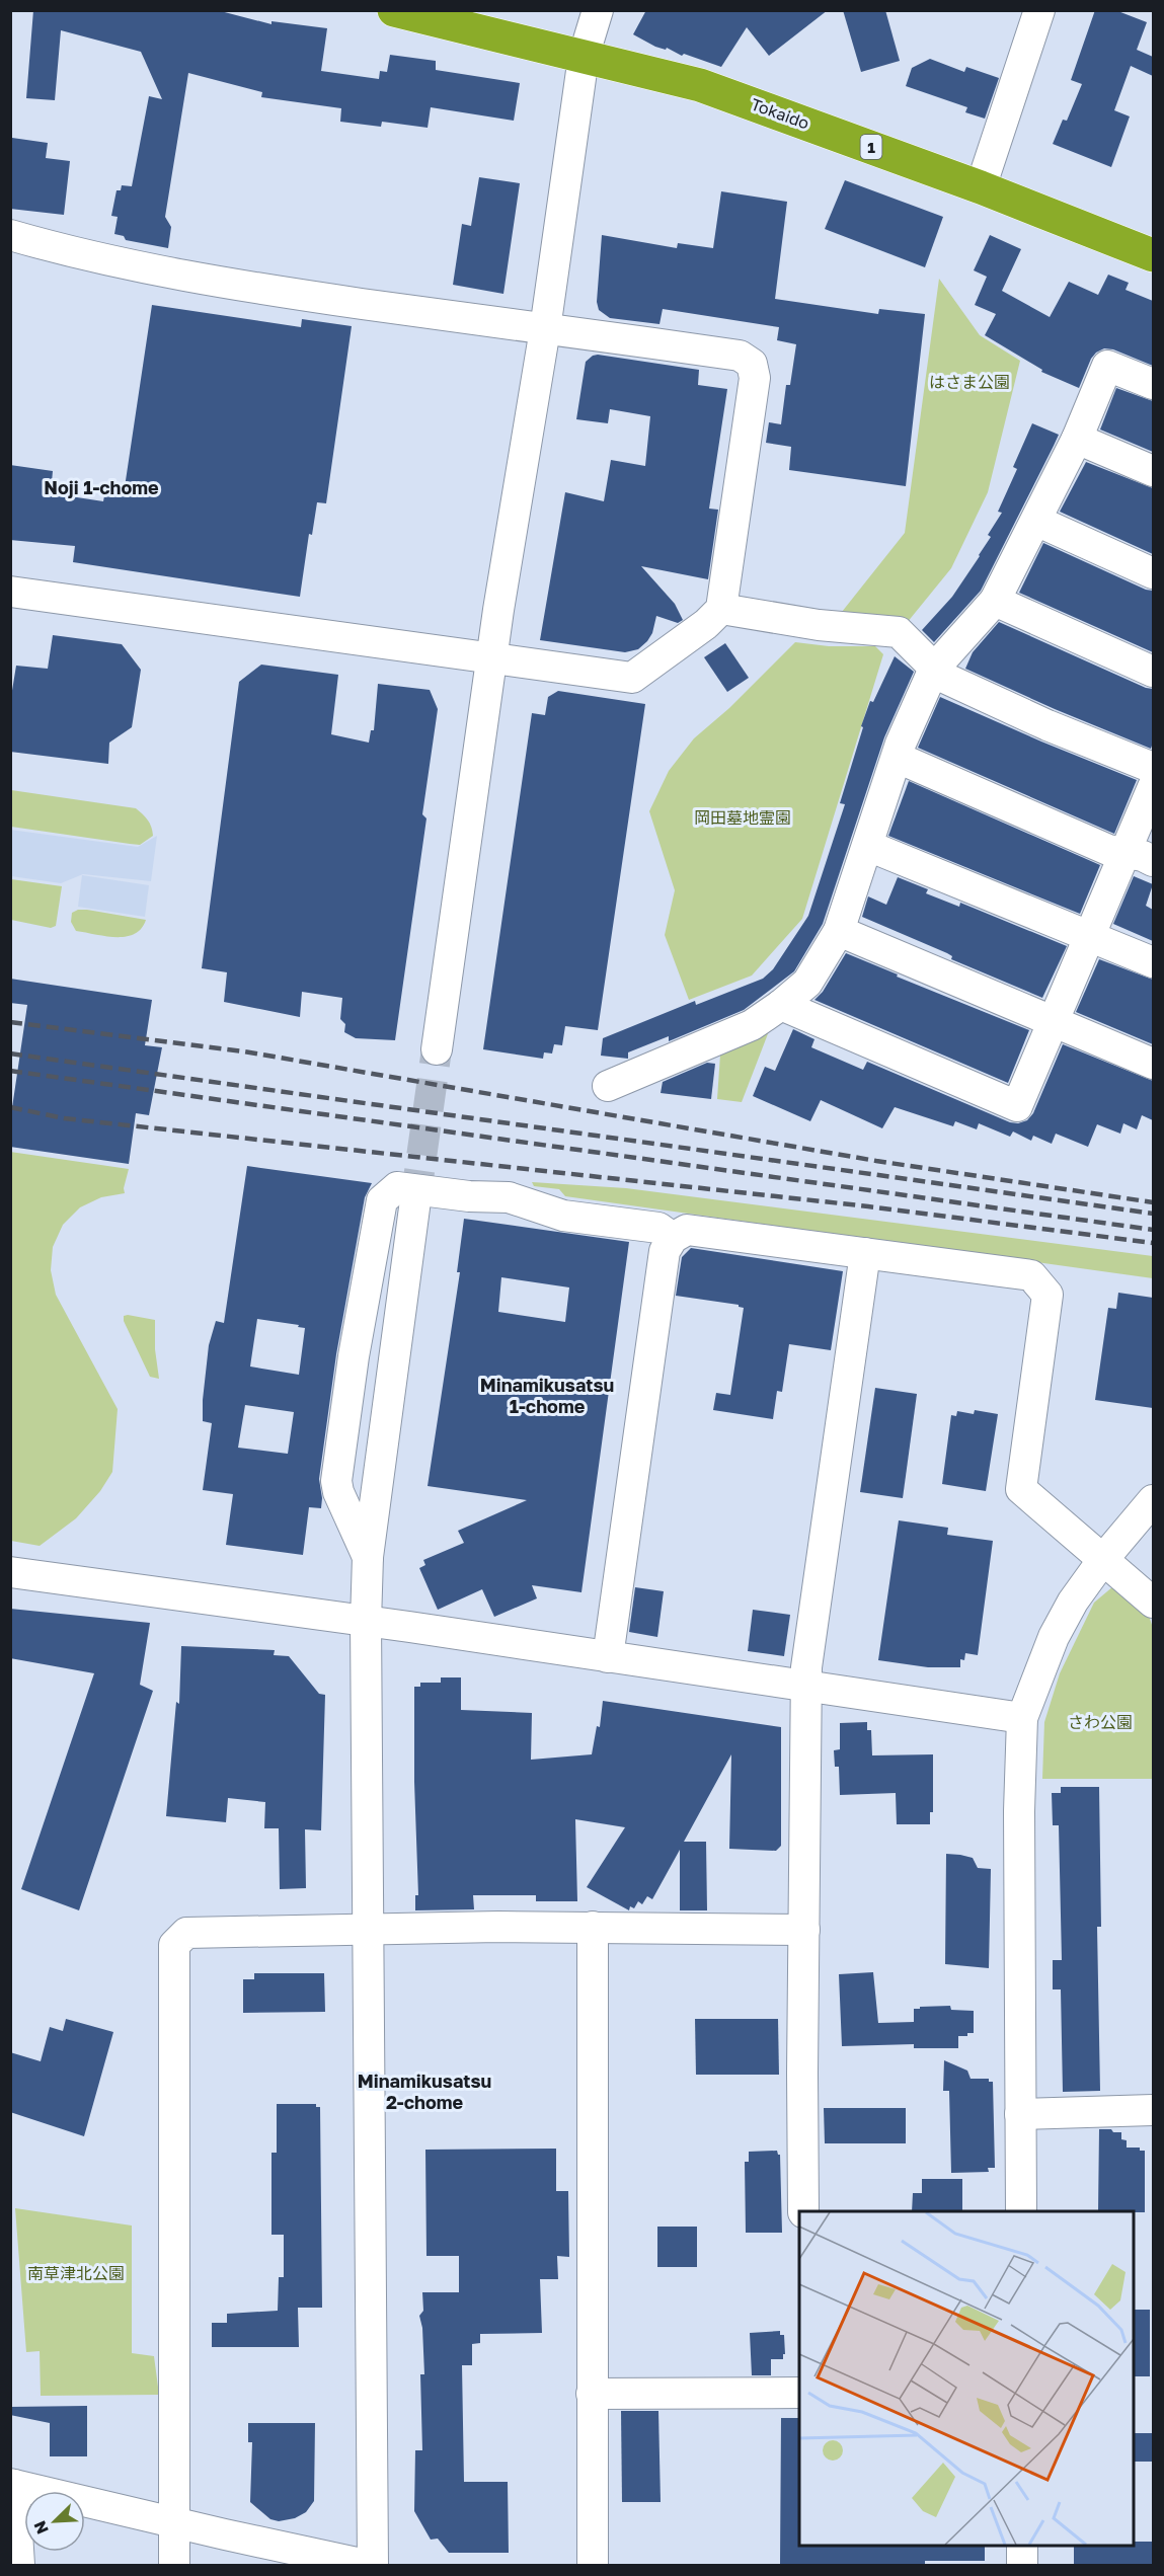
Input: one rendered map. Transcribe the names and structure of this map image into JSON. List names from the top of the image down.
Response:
{
  "streets": {
    "highway": ["Tokaido", "1"]
  },
  "districts": ["Noji 1-chome", "Minamikusatsu 1-chome", "Minamikusatsu 2-chome"],
  "parks": [
    "はさま公園",
    "岡田墓地霊園",
    "さわ公園",
    "南草津北公園"
  ],
  "north": "bottom left"
}
